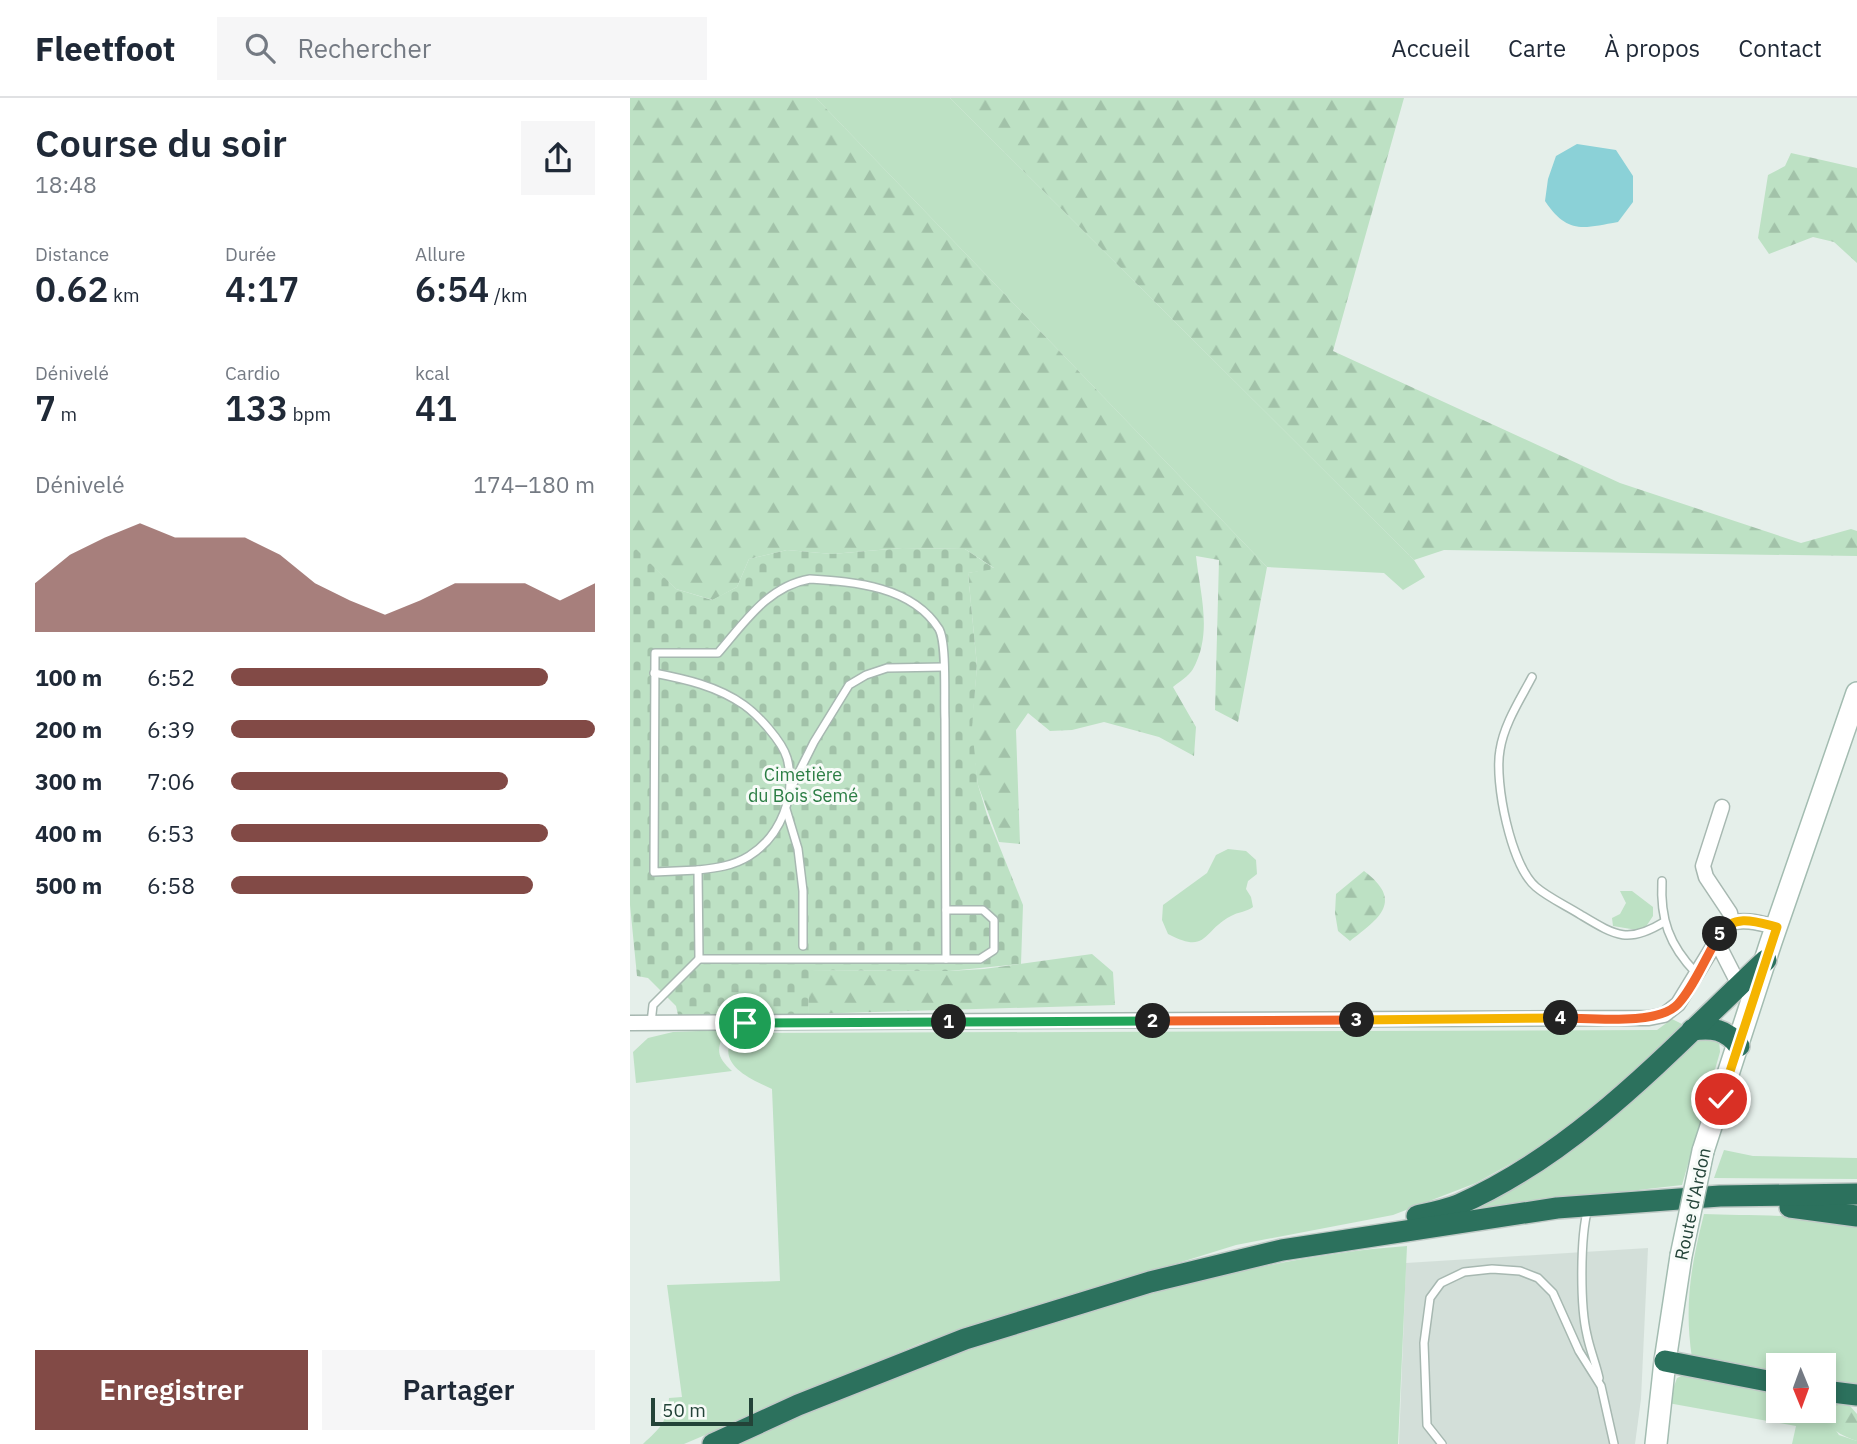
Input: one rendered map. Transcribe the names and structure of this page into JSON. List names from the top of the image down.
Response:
{
  "streets": {
    "main road": ["Route d'Ardon"]
  },
  "parks": ["Cimetière du Bois Semé"],
  "scale_bar": "50 m",
  "north": "bottom",
  "page": {
    "header": "Fleetfoot",
    "search": "Rechercher",
    "nav": [
      "Accueil",
      "Carte",
      "À propos",
      "Contact"
    ],
    "heading": ["Course du soir", "18:48"],
    "stats": [
      ["Distance", "0.62 km"],
      ["Durée", "4:17"],
      ["Allure", "6:54 /km"],
      ["Dénivelé", "7 m"],
      ["Cardio", "133 bpm"],
      ["kcal", "41"]
    ],
    "chart": ["Dénivelé", "174–180 m"],
    "list": [
      {
        "name": "100 m",
        "note": "6:52"
      },
      {
        "name": "200 m",
        "note": "6:39"
      },
      {
        "name": "300 m",
        "note": "7:06"
      },
      {
        "name": "400 m",
        "note": "6:53"
      },
      {
        "name": "500 m",
        "note": "6:58"
      }
    ],
    "pins": [
      "5",
      "4",
      "3",
      "2",
      "1"
    ],
    "buttons": ["Enregistrer", "Partager"],
    "scale": "50 m"
  }
}
